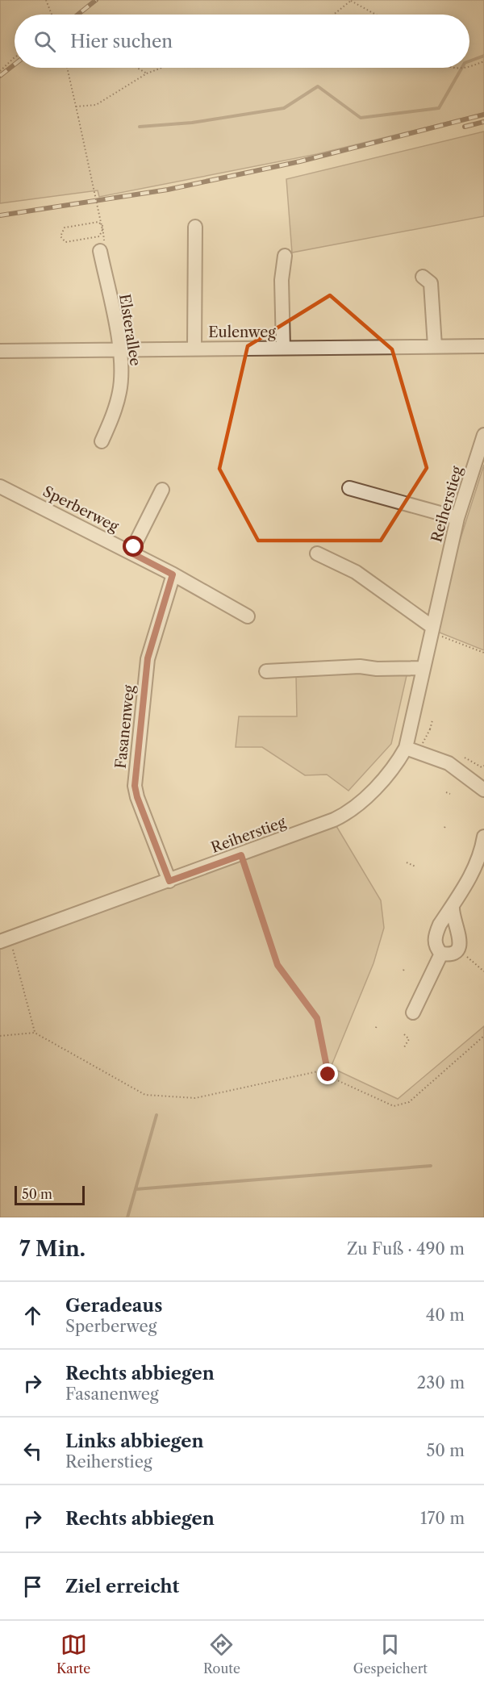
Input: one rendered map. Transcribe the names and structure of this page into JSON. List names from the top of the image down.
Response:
{
  "streets": {
    "street": [
      "Elsterallee",
      "Eulenweg",
      "Reiherstieg",
      "Sperberweg",
      "Fasanenweg"
    ]
  },
  "crossings": [
    ["Elsterallee", "Eulenweg"],
    ["Reiherstieg", "Fasanenweg"],
    ["Sperberweg", "Fasanenweg"]
  ],
  "scale_bar": "50 m",
  "page": {
    "search": "Hier suchen",
    "scale": "50 m",
    "heading": ["7 Min.", "Zu Fuß · 490 m"],
    "list": [
      ["Geradeaus", "Sperberweg", "40 m"],
      ["Rechts abbiegen", "Fasanenweg", "230 m"],
      ["Links abbiegen", "Reiherstieg", "50 m"],
      ["Rechts abbiegen", "170 m"],
      "Ziel erreicht"
    ],
    "nav": ["Karte", "Route", "Gespeichert"]
  }
}
